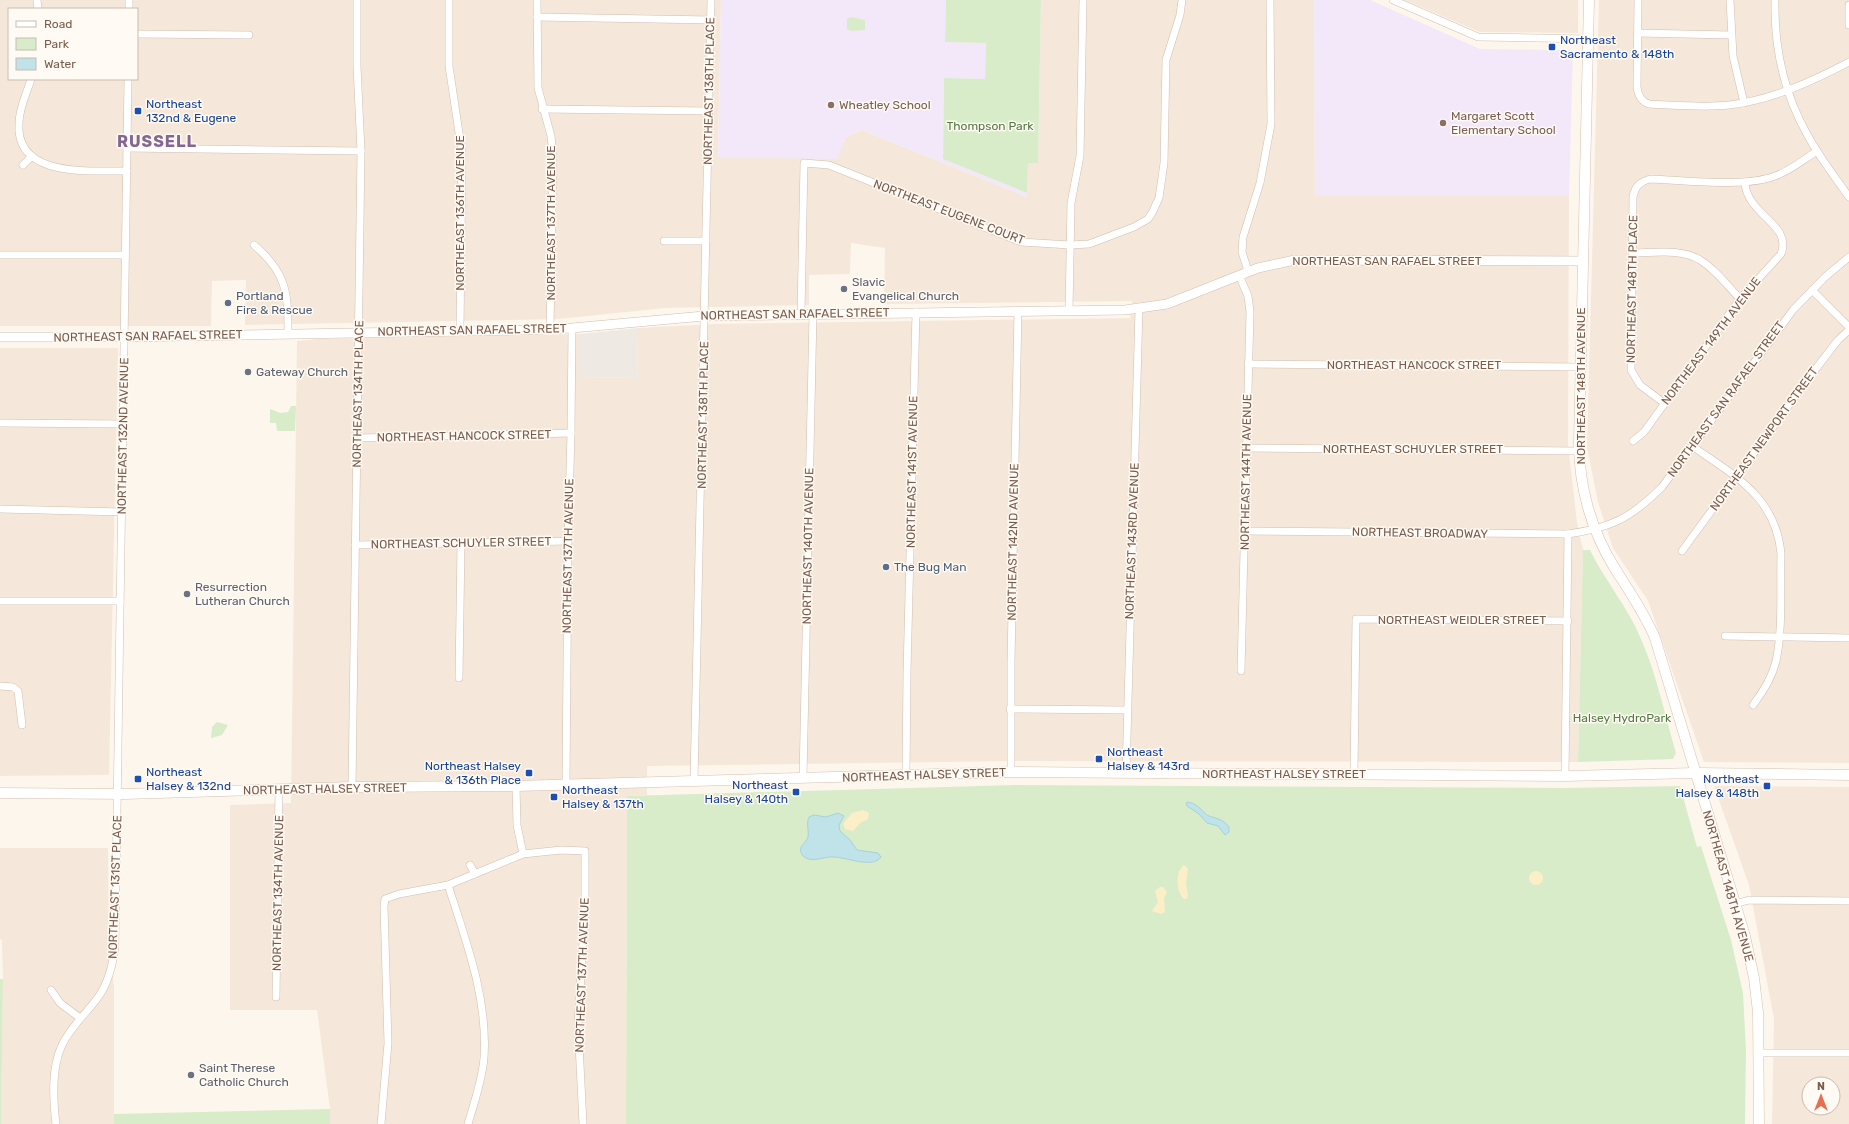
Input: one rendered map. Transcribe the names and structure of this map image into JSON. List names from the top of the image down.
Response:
{
  "streets": {
    "main road": ["NORTHEAST 148TH AVENUE", "NORTHEAST HALSEY STREET"],
    "street": [
      "NORTHEAST 138TH PLACE",
      "NORTHEAST EUGENE COURT",
      "NORTHEAST 136TH AVENUE",
      "NORTHEAST 137TH AVENUE",
      "NORTHEAST SAN RAFAEL STREET",
      "NORTHEAST 148TH PLACE",
      "NORTHEAST 149TH AVENUE",
      "NORTHEAST HANCOCK STREET",
      "NORTHEAST 134TH PLACE",
      "NORTHEAST 132ND AVENUE",
      "NORTHEAST NEWPORT STREET",
      "NORTHEAST SCHUYLER STREET",
      "NORTHEAST 141ST AVENUE",
      "NORTHEAST 144TH AVENUE",
      "NORTHEAST BROADWAY",
      "NORTHEAST 143RD AVENUE",
      "NORTHEAST 142ND AVENUE",
      "NORTHEAST 140TH AVENUE",
      "NORTHEAST WEIDLER STREET",
      "NORTHEAST 131ST PLACE",
      "NORTHEAST 134TH AVENUE"
    ]
  },
  "crossings": [
    ["NORTHEAST 138TH PLACE", "NORTHEAST SAN RAFAEL STREET"],
    ["NORTHEAST 138TH PLACE", "NORTHEAST HALSEY STREET"],
    ["NORTHEAST EUGENE COURT", "NORTHEAST SAN RAFAEL STREET"],
    ["NORTHEAST 136TH AVENUE", "NORTHEAST SAN RAFAEL STREET"],
    ["NORTHEAST 137TH AVENUE", "NORTHEAST SAN RAFAEL STREET"],
    ["NORTHEAST 137TH AVENUE", "NORTHEAST HANCOCK STREET"],
    ["NORTHEAST 137TH AVENUE", "NORTHEAST SCHUYLER STREET"],
    ["NORTHEAST 137TH AVENUE", "NORTHEAST HALSEY STREET"],
    ["NORTHEAST SAN RAFAEL STREET", "NORTHEAST 148TH AVENUE"],
    ["NORTHEAST SAN RAFAEL STREET", "NORTHEAST 134TH PLACE"],
    ["NORTHEAST SAN RAFAEL STREET", "NORTHEAST 132ND AVENUE"],
    ["NORTHEAST SAN RAFAEL STREET", "NORTHEAST 141ST AVENUE"],
    ["NORTHEAST SAN RAFAEL STREET", "NORTHEAST 144TH AVENUE"],
    ["NORTHEAST SAN RAFAEL STREET", "NORTHEAST BROADWAY"],
    ["NORTHEAST SAN RAFAEL STREET", "NORTHEAST 143RD AVENUE"],
    ["NORTHEAST SAN RAFAEL STREET", "NORTHEAST 142ND AVENUE"],
    ["NORTHEAST SAN RAFAEL STREET", "NORTHEAST 140TH AVENUE"],
    ["NORTHEAST 148TH PLACE", "NORTHEAST 149TH AVENUE"],
    ["NORTHEAST HANCOCK STREET", "NORTHEAST 148TH AVENUE"],
    ["NORTHEAST HANCOCK STREET", "NORTHEAST 134TH PLACE"],
    ["NORTHEAST HANCOCK STREET", "NORTHEAST 144TH AVENUE"],
    ["NORTHEAST 148TH AVENUE", "NORTHEAST SCHUYLER STREET"],
    ["NORTHEAST 148TH AVENUE", "NORTHEAST BROADWAY"],
    ["NORTHEAST 148TH AVENUE", "NORTHEAST HALSEY STREET"],
    ["NORTHEAST 134TH PLACE", "NORTHEAST SCHUYLER STREET"],
    ["NORTHEAST 134TH PLACE", "NORTHEAST HALSEY STREET"],
    ["NORTHEAST 132ND AVENUE", "NORTHEAST HALSEY STREET"],
    ["NORTHEAST 132ND AVENUE", "NORTHEAST 131ST PLACE"],
    ["NORTHEAST SCHUYLER STREET", "NORTHEAST 144TH AVENUE"],
    ["NORTHEAST 141ST AVENUE", "NORTHEAST HALSEY STREET"],
    ["NORTHEAST 144TH AVENUE", "NORTHEAST BROADWAY"],
    ["NORTHEAST 143RD AVENUE", "NORTHEAST HALSEY STREET"],
    ["NORTHEAST 142ND AVENUE", "NORTHEAST HALSEY STREET"],
    ["NORTHEAST 140TH AVENUE", "NORTHEAST HALSEY STREET"],
    ["NORTHEAST WEIDLER STREET", "NORTHEAST HALSEY STREET"],
    ["NORTHEAST HALSEY STREET", "NORTHEAST 131ST PLACE"],
    ["NORTHEAST HALSEY STREET", "NORTHEAST 134TH AVENUE"]
  ],
  "districts": ["RUSSELL"],
  "parks": ["Thompson Park", "Halsey HydroPark"],
  "places": {
    "transit": [
      "Northeast Sacramento & 148th",
      "Northeast 132nd & Eugene",
      "Northeast Halsey & 143rd",
      "Northeast Halsey & 136th Place",
      "Northeast Halsey & 132nd",
      "Northeast Halsey & 148th",
      "Northeast Halsey & 140th",
      "Northeast Halsey & 137th"
    ],
    "other": [
      "Wheatley School",
      "Margaret Scott Elementary School",
      "Slavic Evangelical Church",
      "Portland Fire & Rescue",
      "Gateway Church",
      "The Bug Man",
      "Resurrection Lutheran Church",
      "Saint Therese Catholic Church"
    ]
  },
  "legend": ["Road", "Park", "Water"],
  "north": "top"
}
